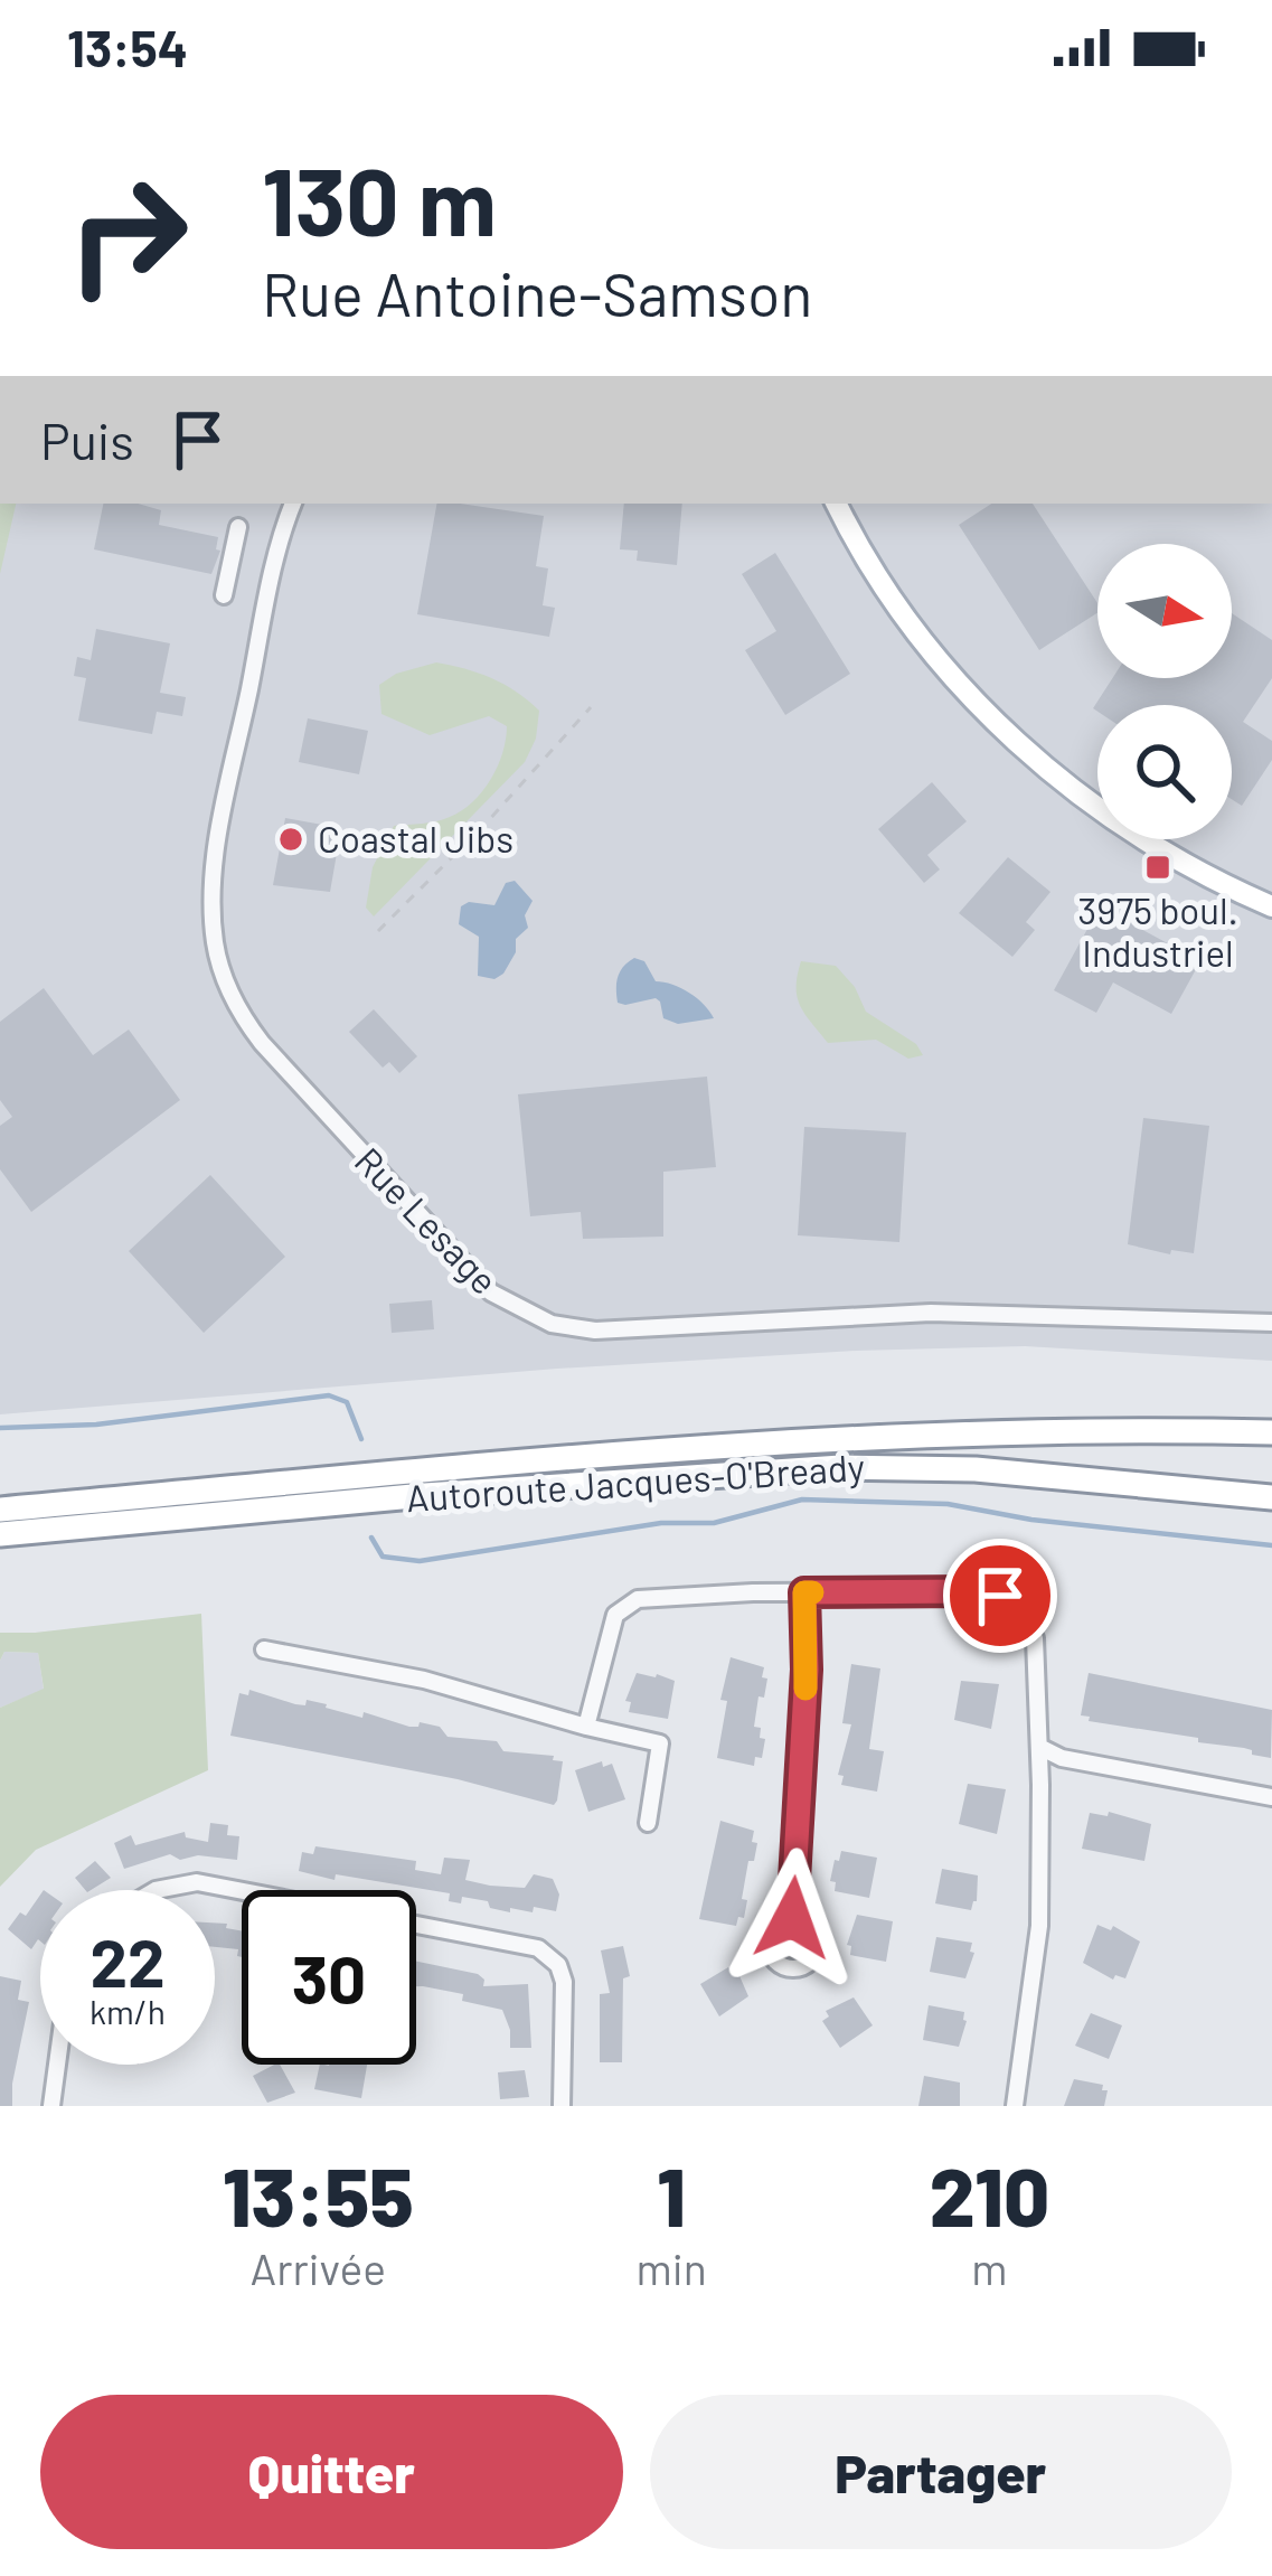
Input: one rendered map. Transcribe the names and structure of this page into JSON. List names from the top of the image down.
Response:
{
  "streets": {
    "highway": ["Autoroute Jacques-O'Bready"],
    "street": ["Rue Lesage"]
  },
  "places": {
    "other": ["Coastal Jibs"],
    "transit": ["3975 boul. Industriel"]
  },
  "north": "right",
  "page": {
    "status": "13:54",
    "turn": ["130 m", "Rue Antoine-Samson"],
    "then": "Puis",
    "speed": "22 km/h",
    "limit": "30",
    "eta": [
      "13:55",
      "Arrivée",
      "1",
      "min",
      "210",
      "m"
    ],
    "buttons": ["Quitter", "Partager"]
  }
}
